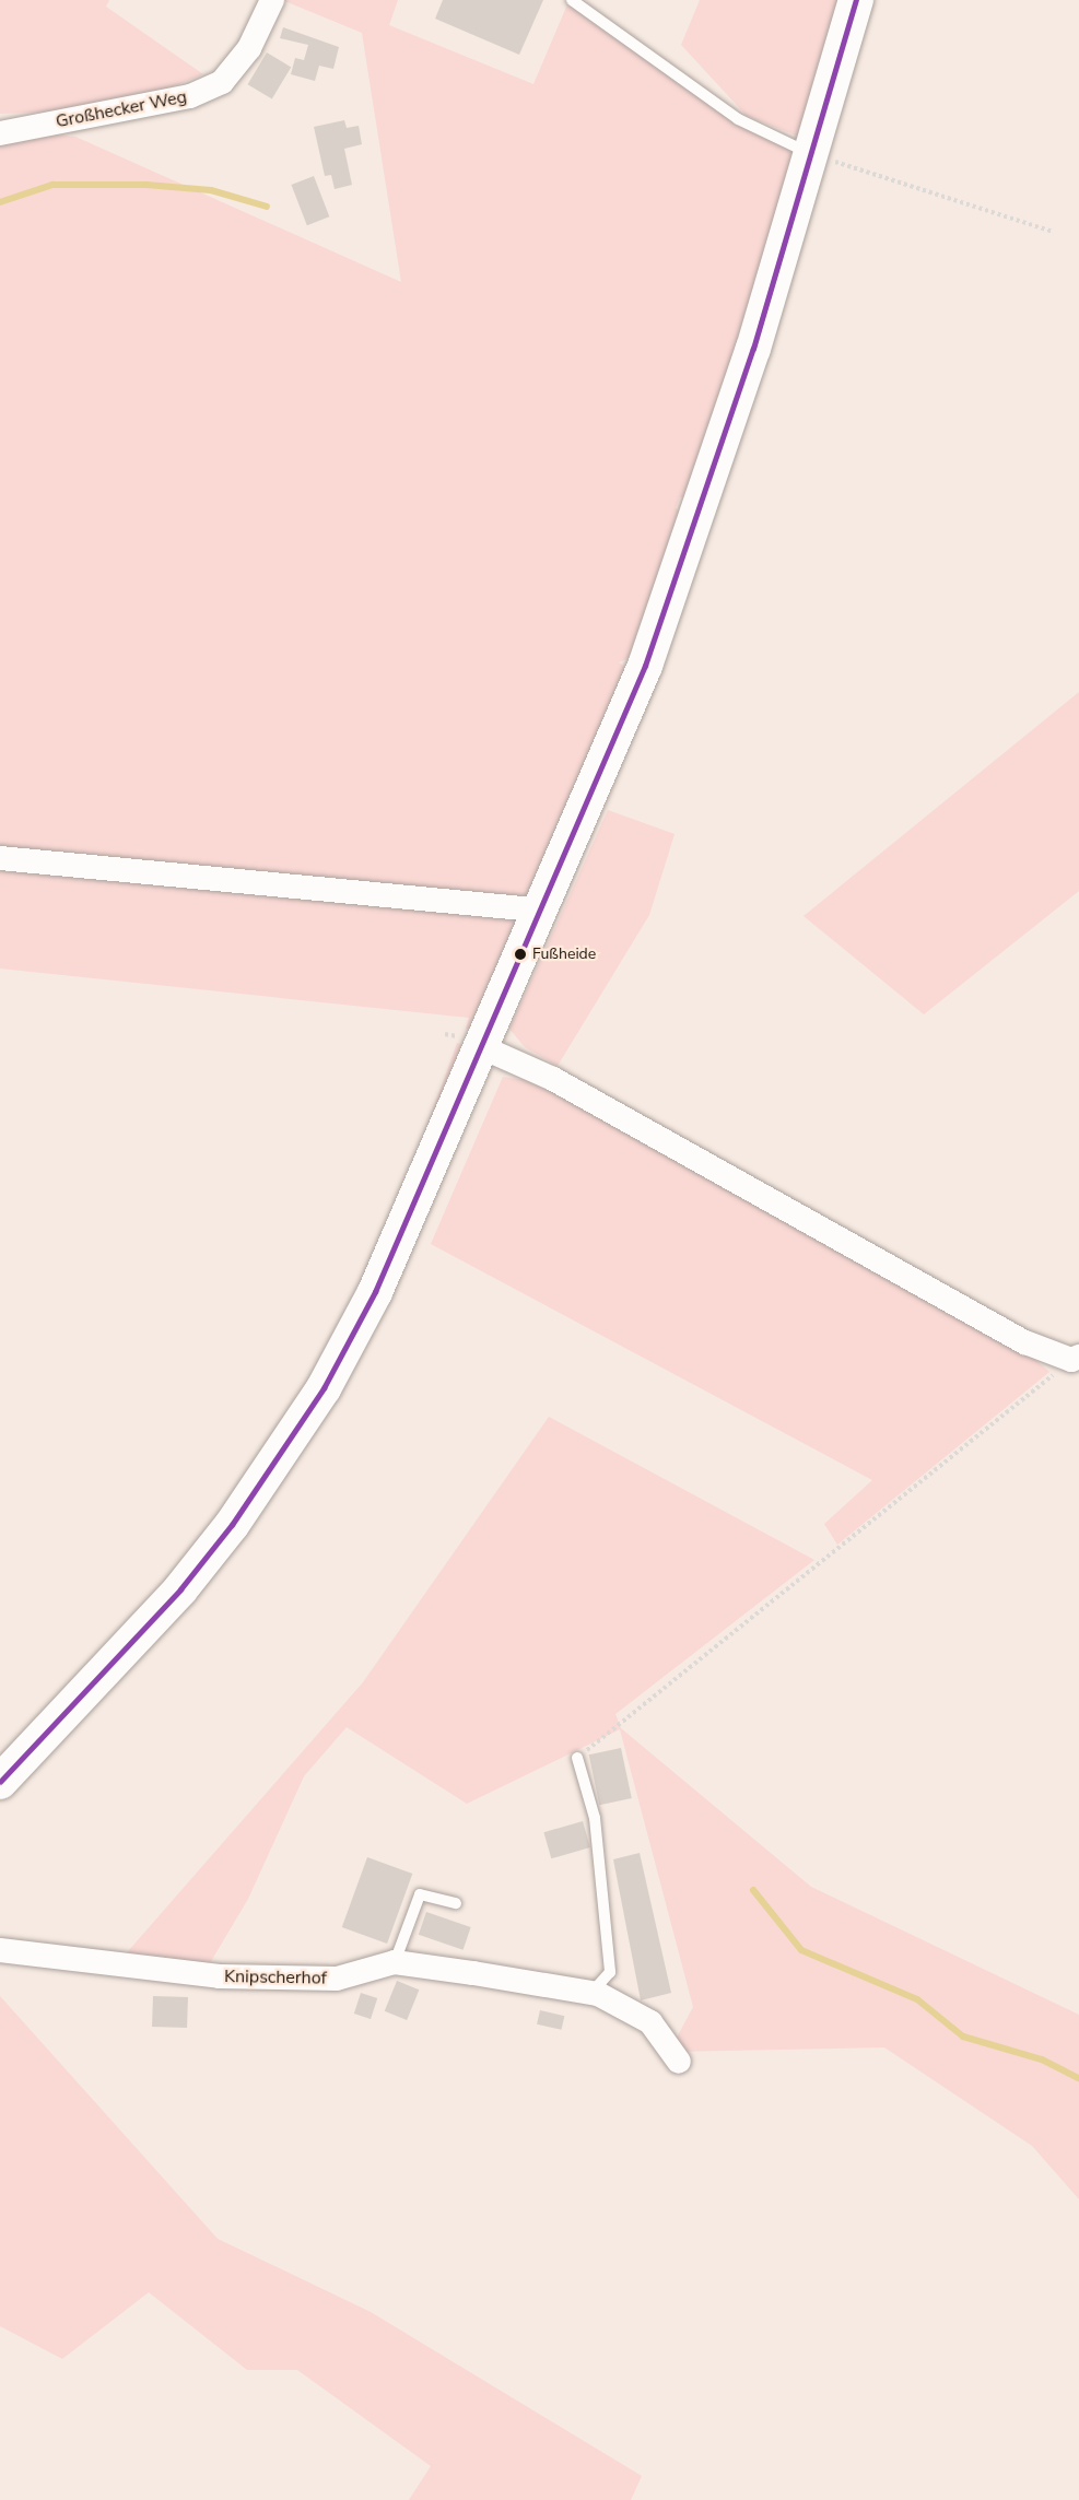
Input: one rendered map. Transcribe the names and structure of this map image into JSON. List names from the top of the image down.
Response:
{
  "streets": {
    "street": ["Großhecker Weg", "Knipscherhof"]
  },
  "places": ["Fußheide"]
}
